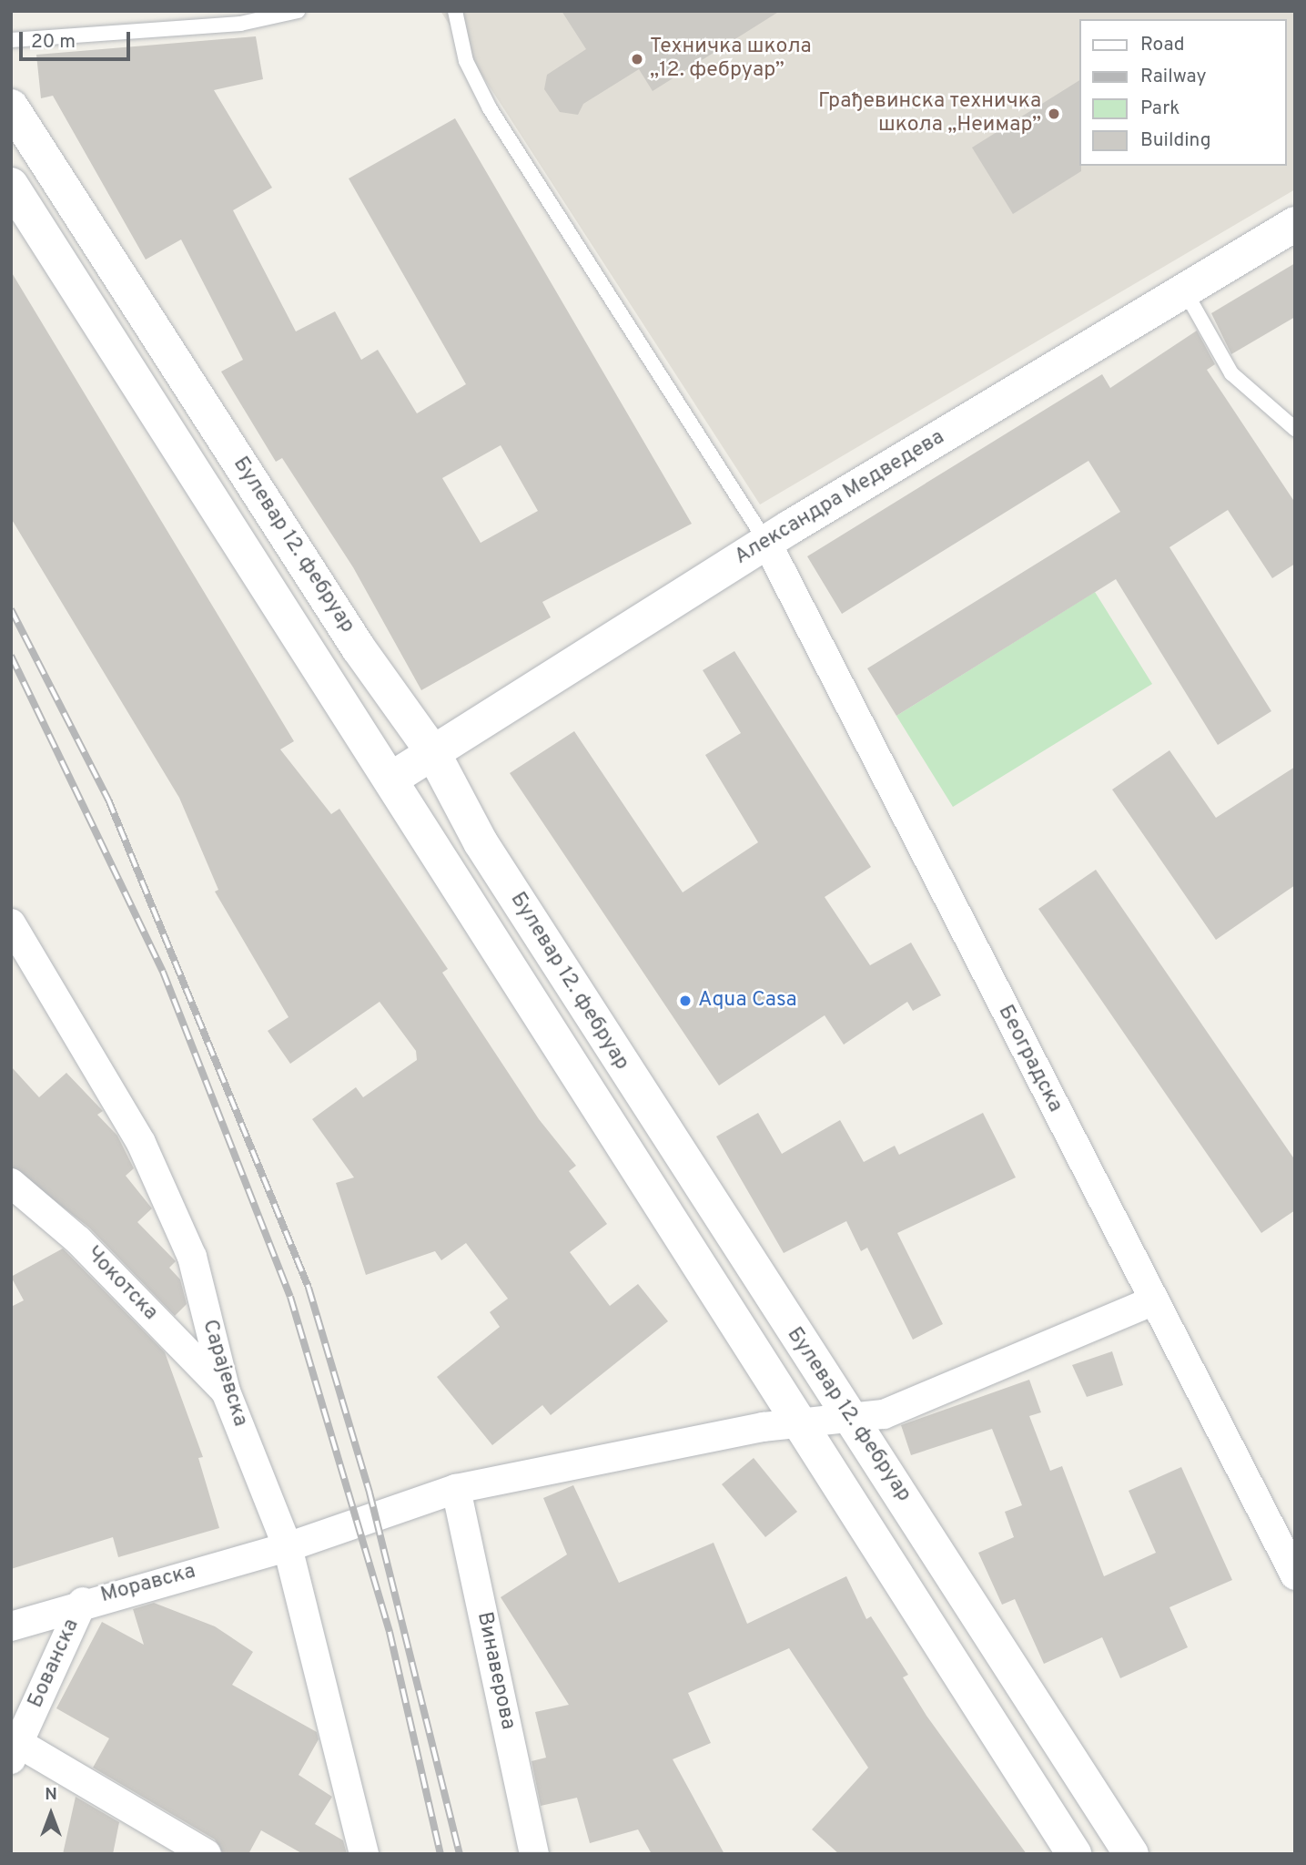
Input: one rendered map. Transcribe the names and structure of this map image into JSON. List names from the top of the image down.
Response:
{
  "streets": {
    "main road": ["Александра Медведева", "Булевар 12. фебруар"],
    "street": [
      "Београдска",
      "Чокотска",
      "Сарајевска",
      "Моравска",
      "Бованска",
      "Винаверова"
    ]
  },
  "crossings": [
    ["Александра Медведева", "Булевар 12. фебруар"],
    ["Александра Медведева", "Београдска"],
    ["Булевар 12. фебруар", "Моравска"],
    ["Београдска", "Моравска"],
    ["Чокотска", "Сарајевска"],
    ["Сарајевска", "Моравска"],
    ["Моравска", "Бованска"],
    ["Моравска", "Винаверова"]
  ],
  "places": ["Техничка школа „12. фебруар”", "Грађевинска техничка школа „Неимар”", "Aqua Casa"],
  "legend": [
    "Road",
    "Railway",
    "Park",
    "Building"
  ],
  "scale_bar": "20 m",
  "north": "top"
}
